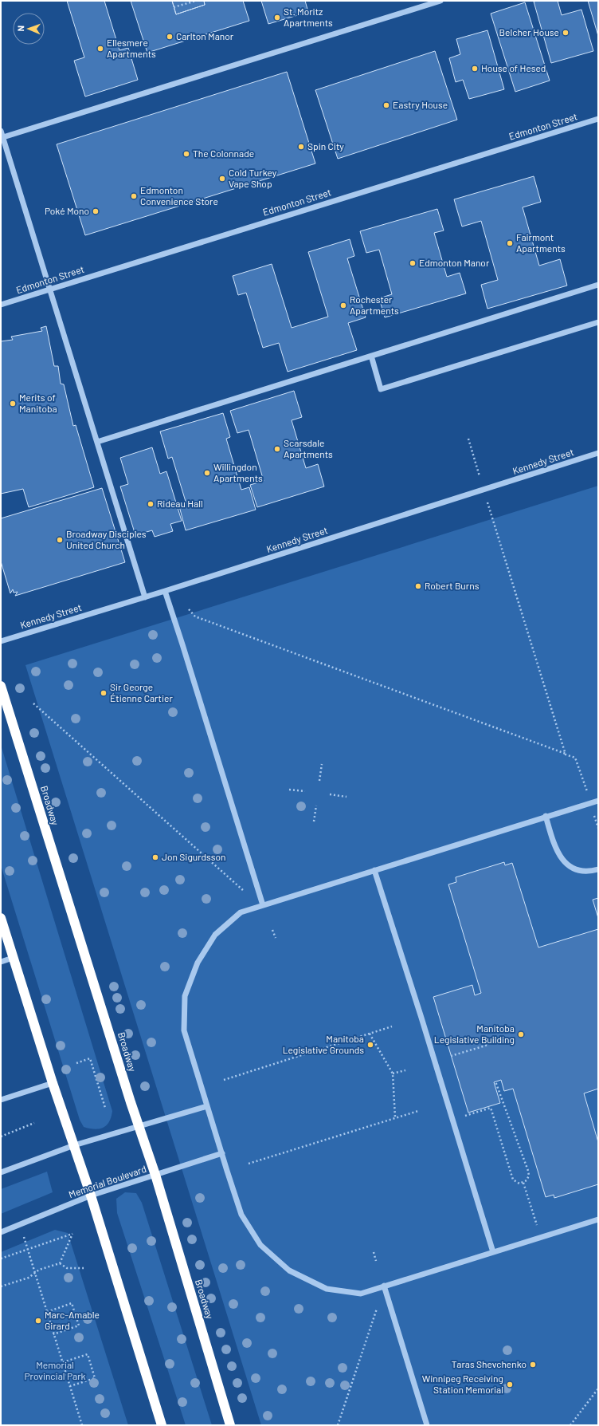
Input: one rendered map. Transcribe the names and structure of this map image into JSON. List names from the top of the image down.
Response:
{
  "streets": {
    "highway": ["Broadway"],
    "street": ["Edmonton Street", "Kennedy Street", "Memorial Boulevard"]
  },
  "crossings": [
    ["Broadway", "Memorial Boulevard"]
  ],
  "parks": ["Memorial Provincial Park"],
  "places": [
    "St. Moritz Apartments",
    "Belcher House",
    "Carlton Manor",
    "Ellesmere Apartments",
    "House of Hesed",
    "Eastry House",
    "Spin City",
    "The Colonnade",
    "Cold Turkey Vape Shop",
    "Edmonton Convenience Store",
    "Poké Mono",
    "Fairmont Apartments",
    "Edmonton Manor",
    "Rochester Apartments",
    "Merits of Manitoba",
    "Scarsdale Apartments",
    "Willingdon Apartments",
    "Rideau Hall",
    "Broadway Disciples United Church",
    "Robert Burns",
    "Sir George Étienne Cartier",
    "Jon Sigurdsson",
    "Manitoba Legislative Building",
    "Manitoba Legislative Grounds",
    "Marc-Amable Girard",
    "Taras Shevchenko",
    "Winnipeg Receiving Station Memorial"
  ],
  "north": "left"
}
